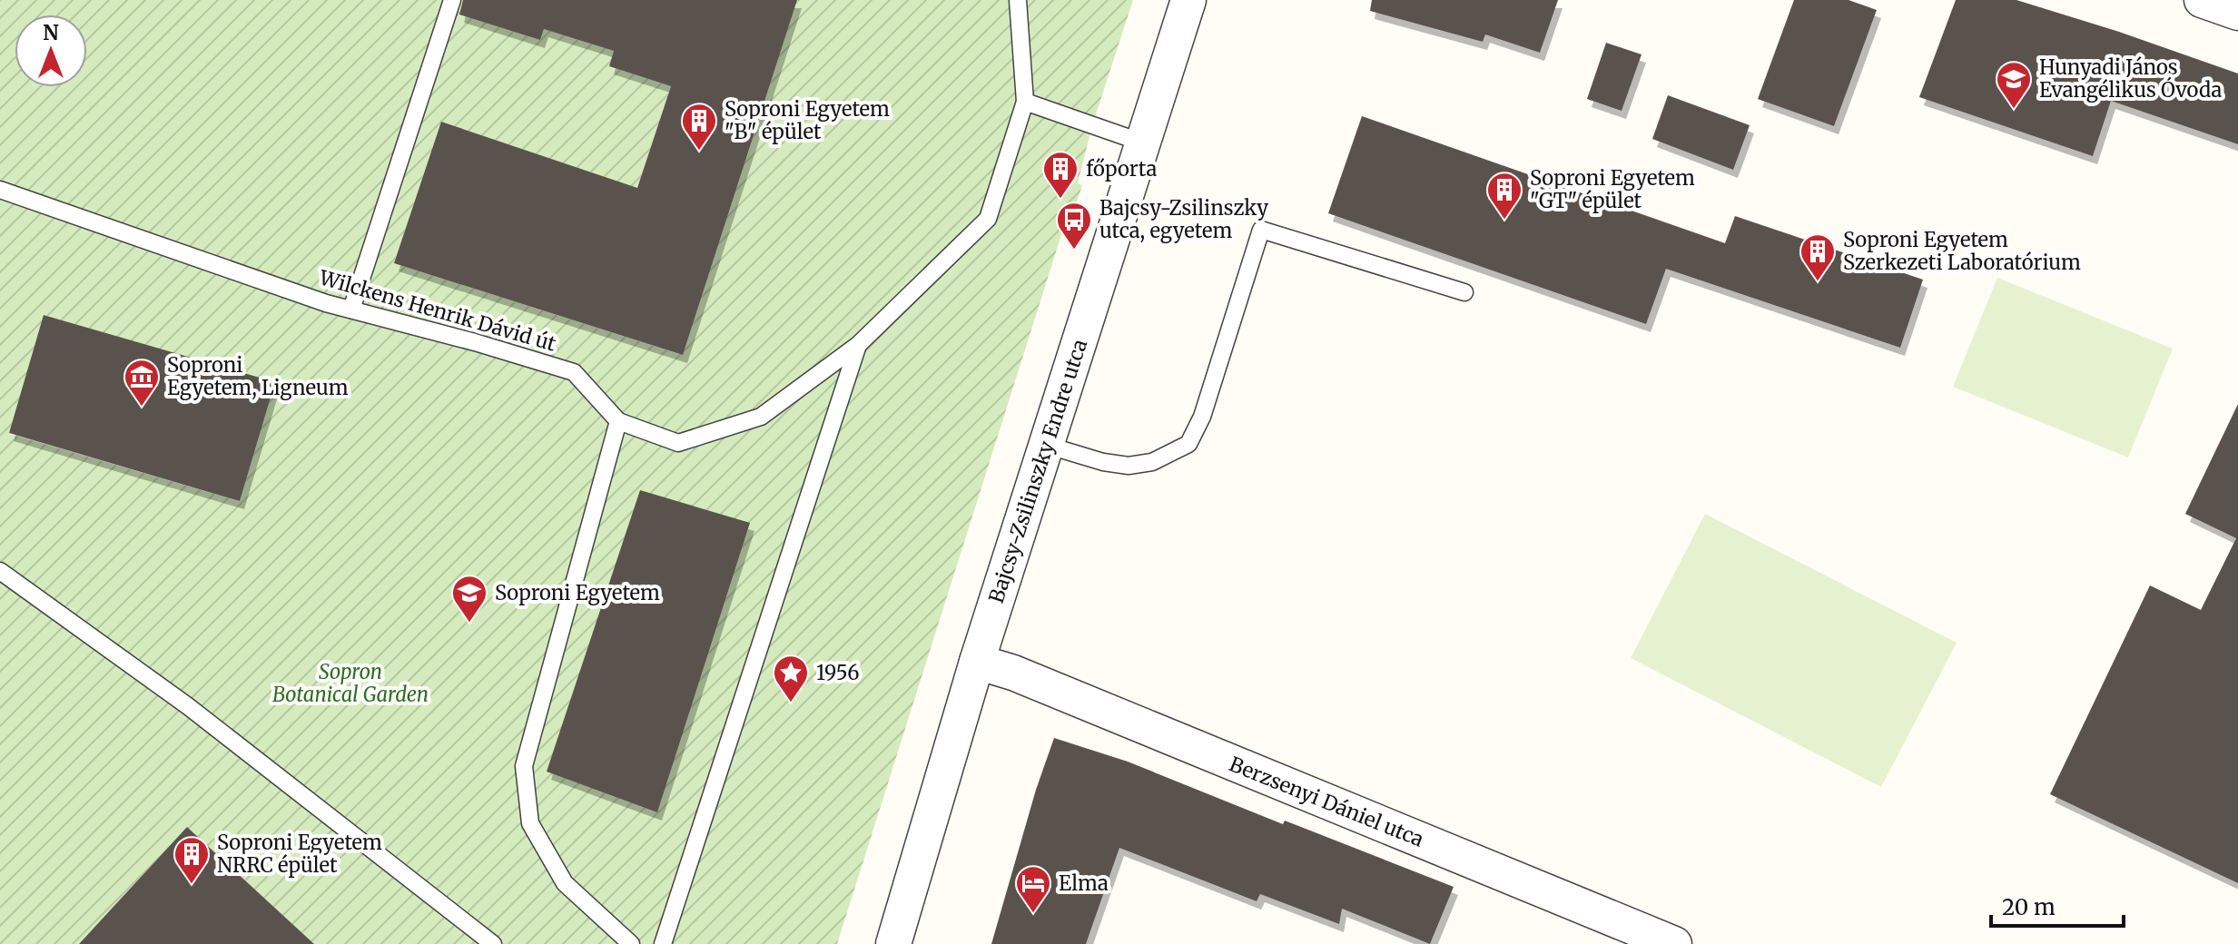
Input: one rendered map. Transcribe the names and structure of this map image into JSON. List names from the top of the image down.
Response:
{
  "streets": {
    "street": ["Bajcsy-Zsilinszky Endre utca", "Berzsenyi Dániel utca"],
    "lane": ["Wilckens Henrik Dávid út"]
  },
  "crossings": [
    ["Bajcsy-Zsilinszky Endre utca", "Berzsenyi Dániel utca"]
  ],
  "parks": ["Sopron Botanical Garden"],
  "places": {
    "school or university": ["Hunyadi János Evangélikus Óvoda", "Soproni Egyetem"],
    "building": [
      "Soproni Egyetem \"B\" épület",
      "főporta",
      "Soproni Egyetem \"GT\" épület",
      "Soproni Egyetem Szerkezeti Laboratórium",
      "Soproni Egyetem NRRC épület"
    ],
    "bus stop": ["Bajcsy-Zsilinszky utca, egyetem"],
    "museum": ["Soproni Egyetem, Ligneum"],
    "place": ["1956"],
    "hotel": ["Elma"]
  },
  "scale_bar": "20 m",
  "north": "top"
}
